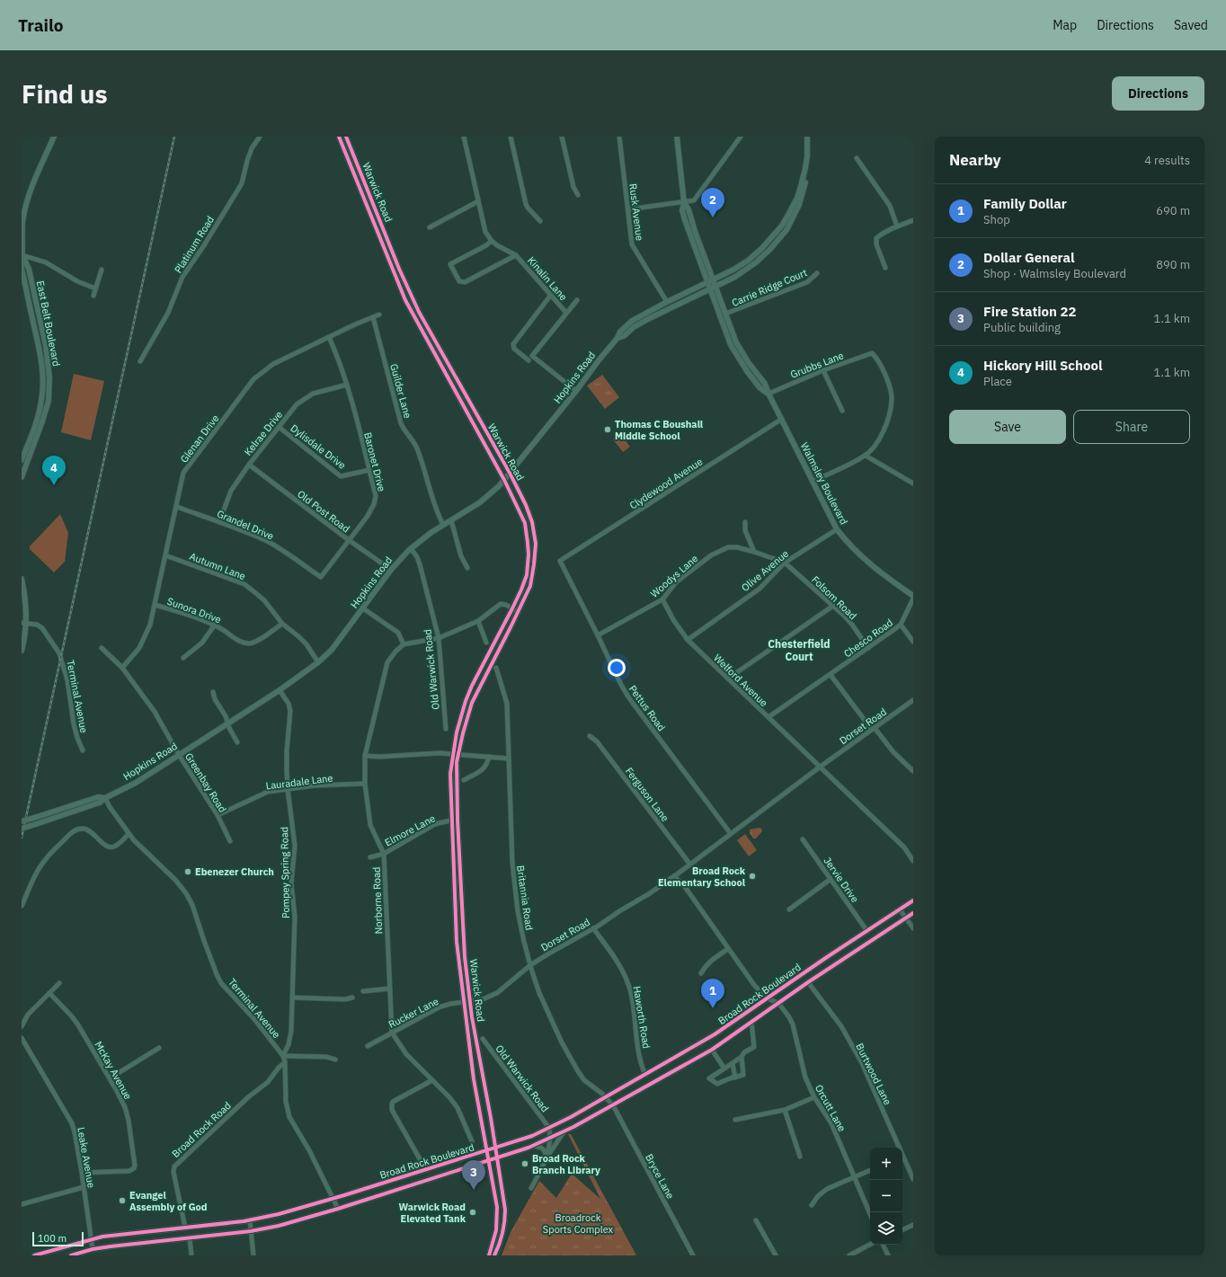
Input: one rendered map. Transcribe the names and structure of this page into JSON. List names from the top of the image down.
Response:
{
  "streets": {
    "main road": [
      "Warwick Road",
      "East Belt Boulevard",
      "Hopkins Road",
      "Walmsley Boulevard",
      "Broad Rock Boulevard"
    ],
    "street": [
      "Rusk Avenue",
      "Platinum Road",
      "Kinalin Lane",
      "Carrie Ridge Court",
      "Grubbs Lane",
      "Guilder Lane",
      "Kelrae Drive",
      "Glenan Drive",
      "Dylisdale Drive",
      "Baronet Drive",
      "Clydewood Avenue",
      "Old Post Road",
      "Grandel Drive",
      "Autumn Lane",
      "Olive Avenue",
      "Woodys Lane",
      "Folsom Road",
      "Sunora Drive",
      "Chesco Road",
      "Old Warwick Road",
      "Welford Avenue",
      "Terminal Avenue",
      "Pettus Road",
      "Dorset Road",
      "Lauradale Lane",
      "Greenbay Road",
      "Ferguson Lane",
      "Elmore Lane",
      "Pompey Spring Road",
      "Jervie Drive",
      "Britannia Road",
      "Norborne Road",
      "Rucker Lane",
      "Haworth Road",
      "McKay Avenue",
      "Burtwood Lane",
      "Orcutt Lane",
      "Broad Rock Road",
      "Leake Avenue",
      "Bryce Lane"
    ]
  },
  "crossings": [
    ["Warwick Road", "Hopkins Road"],
    ["Warwick Road", "Dorset Road"],
    ["Warwick Road", "Elmore Lane"],
    ["Warwick Road", "Broad Rock Boulevard"],
    ["Warwick Road", "Rucker Lane"],
    ["Rusk Avenue", "Hopkins Road"],
    ["Carrie Ridge Court", "Walmsley Boulevard"],
    ["Grubbs Lane", "Walmsley Boulevard"],
    ["Hopkins Road", "Guilder Lane"],
    ["Hopkins Road", "Walmsley Boulevard"],
    ["Hopkins Road", "Old Post Road"],
    ["Hopkins Road", "Autumn Lane"],
    ["Hopkins Road", "Old Warwick Road"],
    ["Hopkins Road", "Terminal Avenue"],
    ["Hopkins Road", "Greenbay Road"],
    ["Hopkins Road", "Pompey Spring Road"],
    ["Guilder Lane", "Glenan Drive"],
    ["Kelrae Drive", "Dylisdale Drive"],
    ["Kelrae Drive", "Baronet Drive"],
    ["Kelrae Drive", "Old Post Road"],
    ["Kelrae Drive", "Grandel Drive"],
    ["Glenan Drive", "Baronet Drive"],
    ["Glenan Drive", "Grandel Drive"],
    ["Glenan Drive", "Autumn Lane"],
    ["Glenan Drive", "Sunora Drive"],
    ["Glenan Drive", "Greenbay Road"],
    ["Dylisdale Drive", "Baronet Drive"],
    ["Baronet Drive", "Old Post Road"],
    ["Baronet Drive", "Grandel Drive"],
    ["Clydewood Avenue", "Walmsley Boulevard"],
    ["Clydewood Avenue", "Pettus Road"],
    ["Walmsley Boulevard", "Olive Avenue"],
    ["Autumn Lane", "Sunora Drive"],
    ["Olive Avenue", "Woodys Lane"],
    ["Olive Avenue", "Folsom Road"],
    ["Olive Avenue", "Welford Avenue"],
    ["Woodys Lane", "Folsom Road"],
    ["Woodys Lane", "Welford Avenue"],
    ["Woodys Lane", "Pettus Road"],
    ["Folsom Road", "Chesco Road"],
    ["Chesco Road", "Welford Avenue"],
    ["Old Warwick Road", "Broad Rock Boulevard"],
    ["Welford Avenue", "Dorset Road"],
    ["Terminal Avenue", "Pompey Spring Road"],
    ["Terminal Avenue", "Broad Rock Boulevard"],
    ["Terminal Avenue", "Broad Rock Road"],
    ["Pettus Road", "Dorset Road"],
    ["Dorset Road", "Ferguson Lane"],
    ["Dorset Road", "Britannia Road"],
    ["Dorset Road", "Rucker Lane"],
    ["Dorset Road", "Haworth Road"],
    ["Lauradale Lane", "Greenbay Road"],
    ["Lauradale Lane", "Pompey Spring Road"],
    ["Lauradale Lane", "Norborne Road"],
    ["Elmore Lane", "Norborne Road"],
    ["Jervie Drive", "Broad Rock Boulevard"],
    ["Britannia Road", "Broad Rock Boulevard"],
    ["Britannia Road", "Bryce Lane"],
    ["Norborne Road", "Rucker Lane"],
    ["Broad Rock Boulevard", "Haworth Road"],
    ["Broad Rock Boulevard", "Burtwood Lane"],
    ["Broad Rock Boulevard", "Orcutt Lane"],
    ["Broad Rock Boulevard", "Broad Rock Road"],
    ["Broad Rock Boulevard", "Leake Avenue"],
    ["Broad Rock Boulevard", "Bryce Lane"],
    ["McKay Avenue", "Leake Avenue"]
  ],
  "districts": ["Chesterfield Court"],
  "parks": ["Broadrock Sports Complex"],
  "places": [
    "Thomas C Boushall Middle School",
    "Ebenezer Church",
    "Broad Rock Elementary School",
    "Broad Rock Branch Library",
    "Evangel Assembly of God",
    "Warwick Road Elevated Tank"
  ],
  "scale_bar": "100 m",
  "page": {
    "header": "Trailo",
    "nav": ["Map", "Directions", "Saved"],
    "buttons": [
      "Directions",
      ["Save", "Share"]
    ],
    "title": "Find us",
    "heading": ["Nearby", "4 results"],
    "list": [
      {
        "mark": "1",
        "name": "Family Dollar",
        "note": "Shop",
        "value": "690 m"
      },
      {
        "mark": "2",
        "name": "Dollar General",
        "note": "Shop · Walmsley Boulevard",
        "value": "890 m"
      },
      {
        "mark": "3",
        "name": "Fire Station 22",
        "note": "Public building",
        "value": "1.1 km"
      },
      {
        "mark": "4",
        "name": "Hickory Hill School",
        "note": "Place",
        "value": "1.1 km"
      }
    ],
    "pins": [
      "2",
      "4",
      "1",
      "3"
    ],
    "map_buttons": ["+", "−"],
    "scale": "100 m"
  }
}
